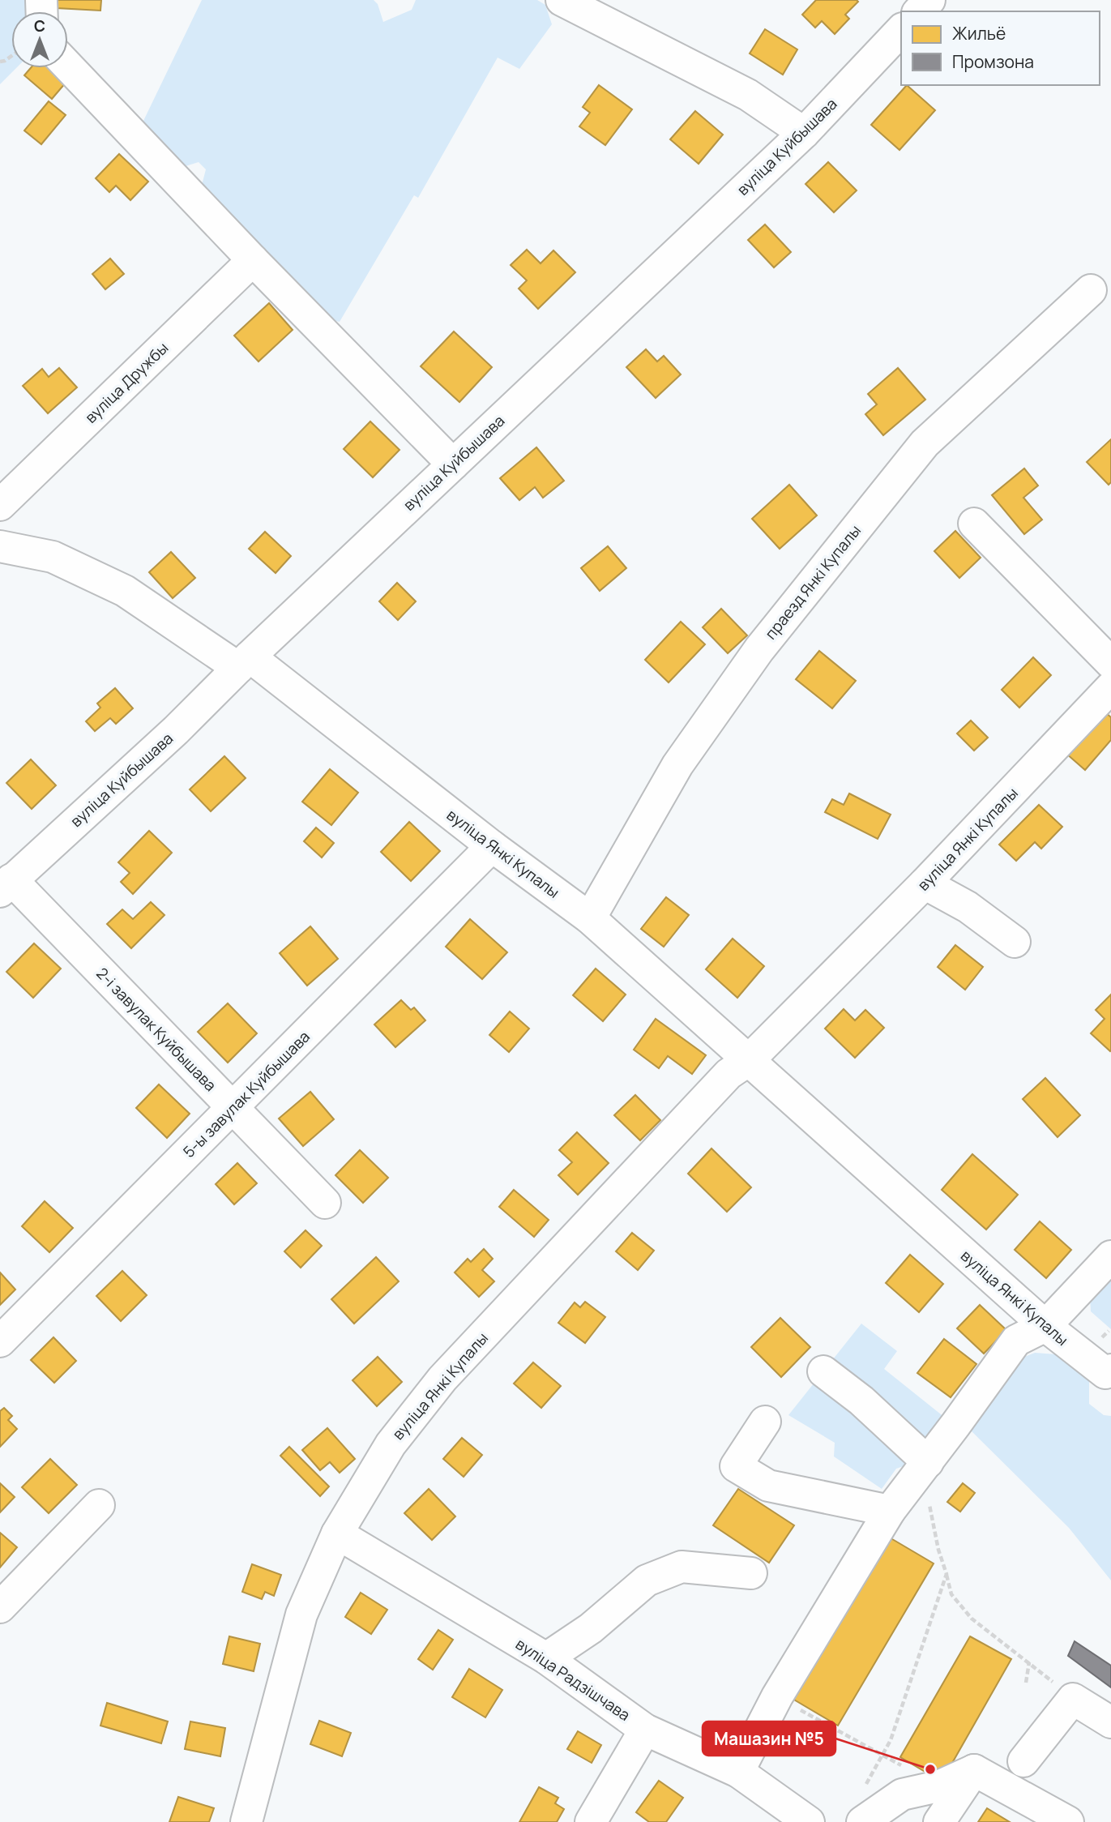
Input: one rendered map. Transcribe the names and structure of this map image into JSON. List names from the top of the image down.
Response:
{
  "streets": {
    "street": [
      "вуліца Куйбышава",
      "вуліца Дружбы",
      "праезд Янкі Купалы",
      "вуліца Янкі Купалы",
      "2-і завулак Куйбышава",
      "5-ы завулак Куйбышава",
      "вуліца Радзішчава"
    ]
  },
  "crossings": [
    ["вуліца Куйбышава", "вуліца Янкі Купалы"],
    ["вуліца Куйбышава", "2-і завулак Куйбышава"],
    ["праезд Янкі Купалы", "вуліца Янкі Купалы"],
    ["вуліца Янкі Купалы", "5-ы завулак Куйбышава"],
    ["вуліца Янкі Купалы", "вуліца Радзішчава"],
    ["2-і завулак Куйбышава", "5-ы завулак Куйбышава"]
  ],
  "places": ["Машазин №5"],
  "legend": ["Жильё", "Промзона"],
  "north": "top"
}
